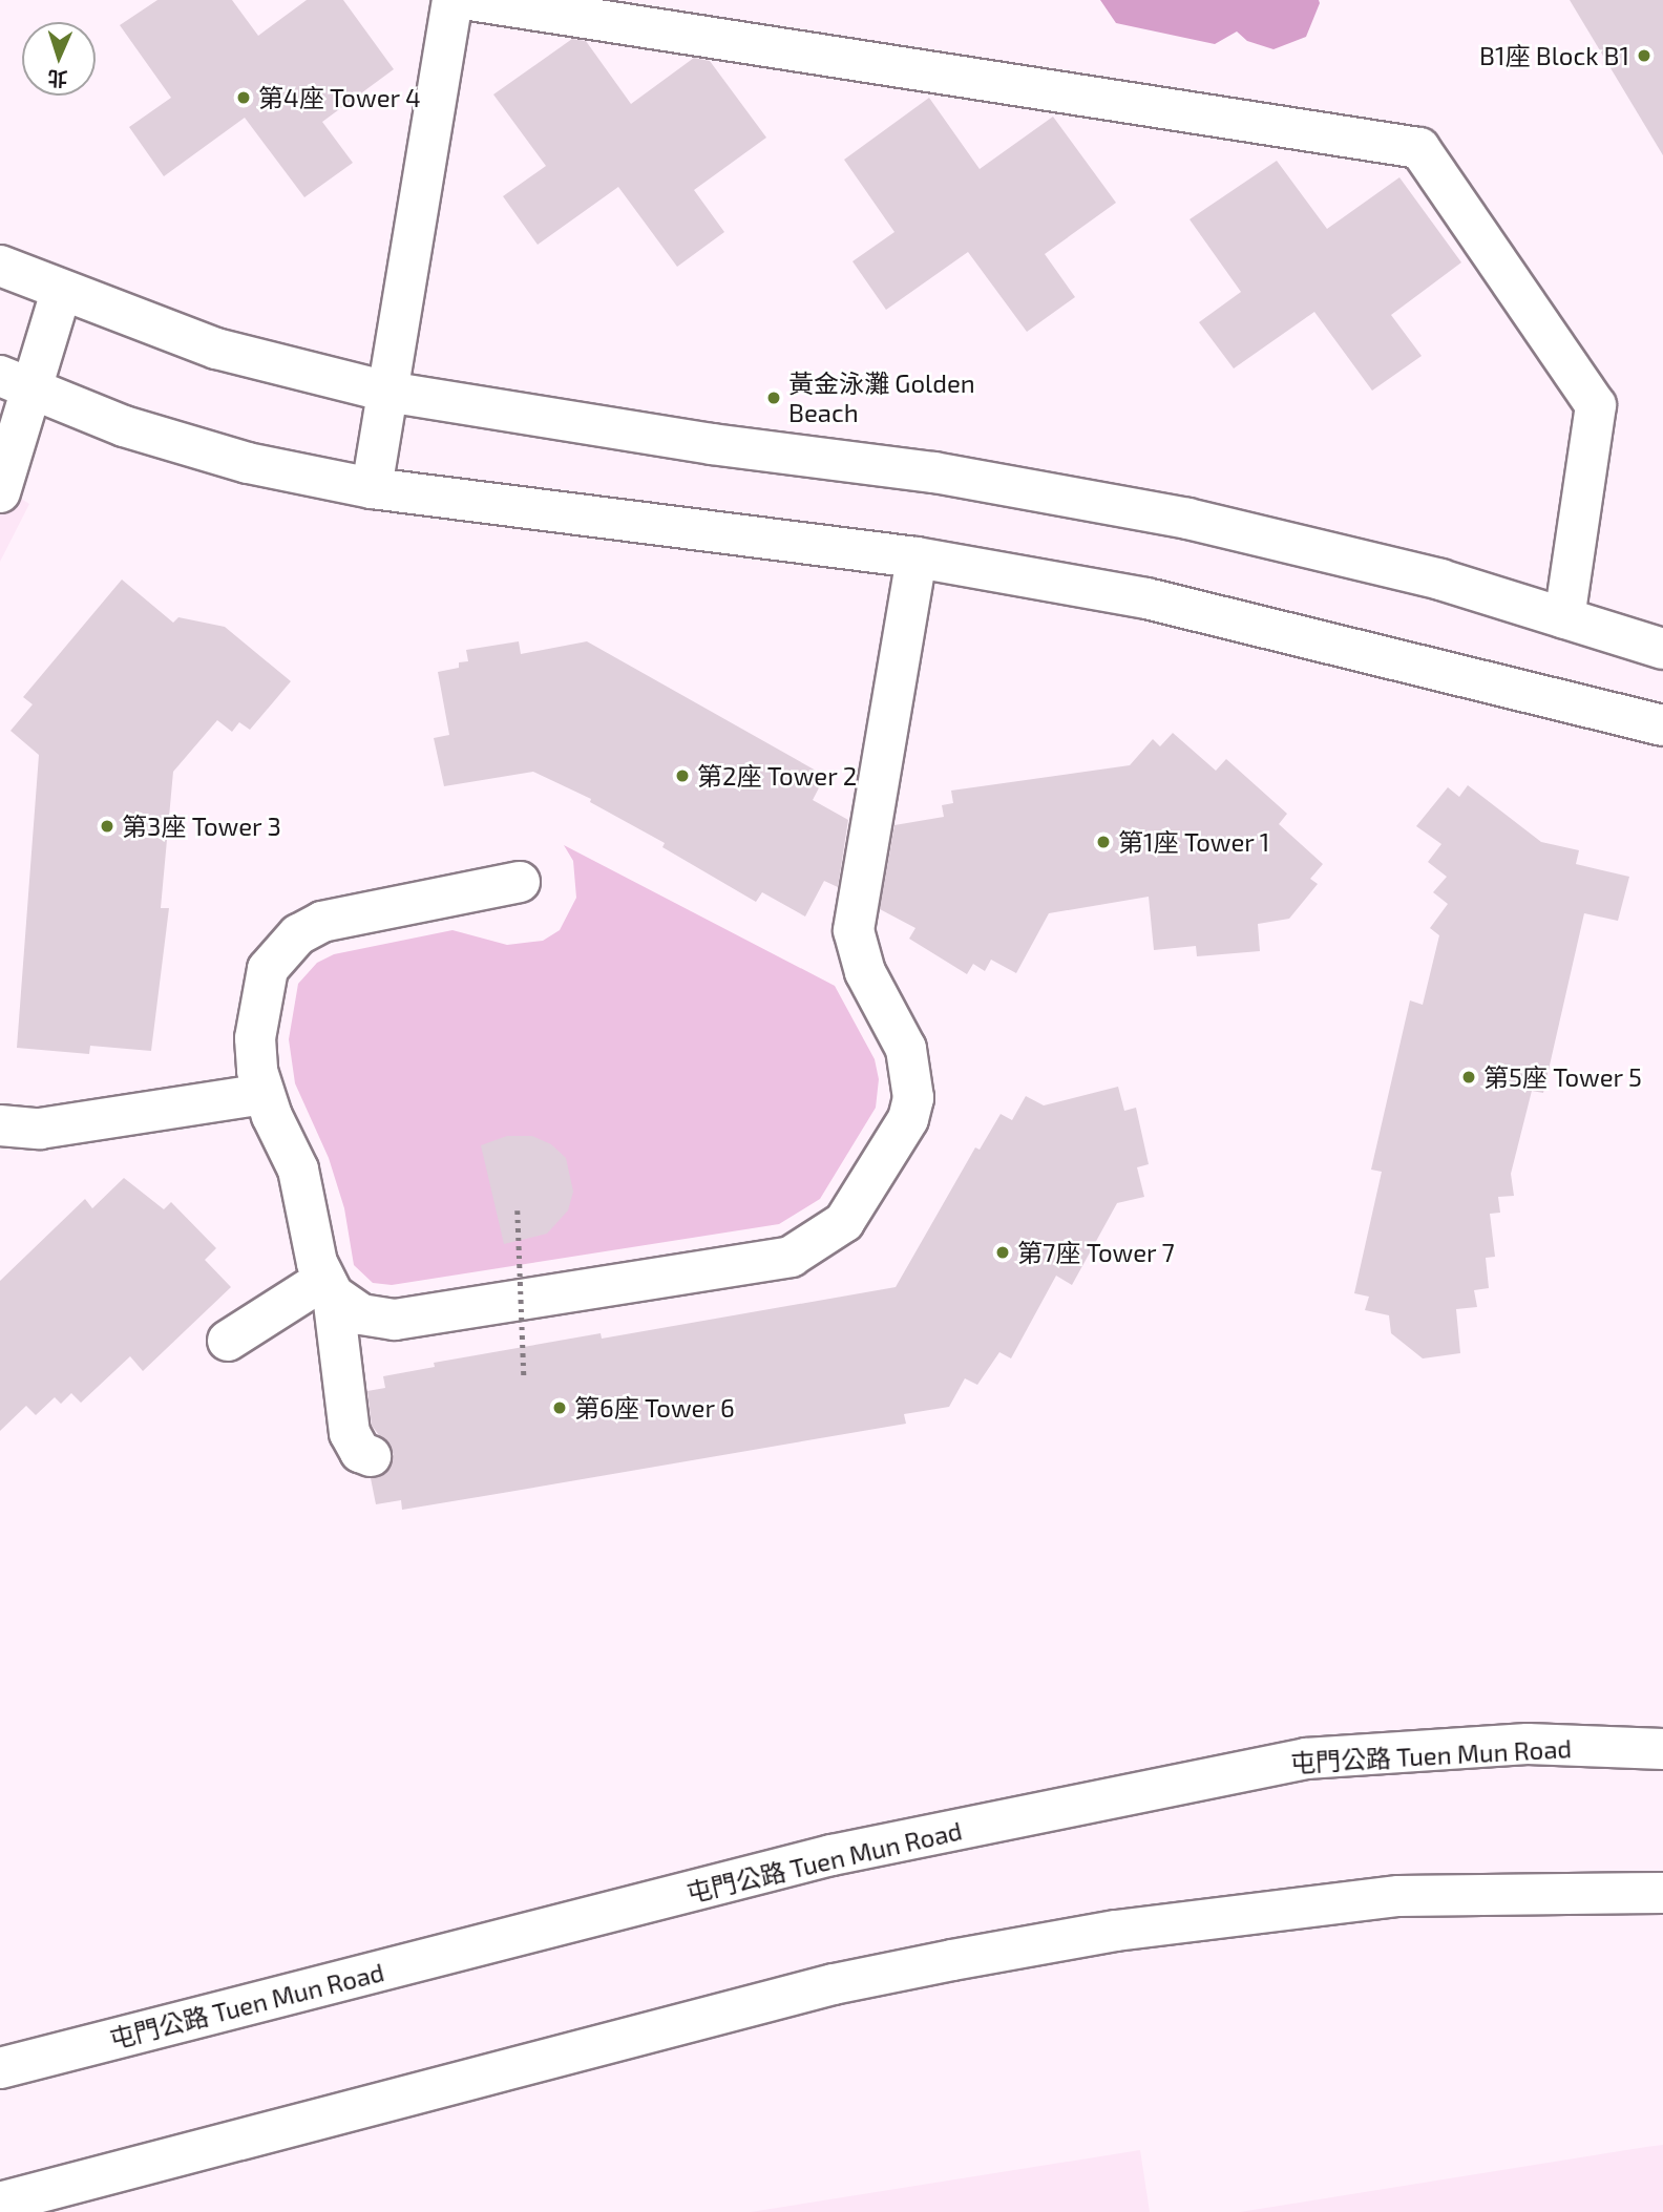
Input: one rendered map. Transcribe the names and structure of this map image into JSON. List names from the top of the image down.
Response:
{
  "streets": {
    "main road": ["屯門公路 Tuen Mun Road"]
  },
  "places": [
    "B1座 Block B1",
    "第4座 Tower 4",
    "黃金泳灘 Golden Beach",
    "第2座 Tower 2",
    "第3座 Tower 3",
    "第1座 Tower 1",
    "第5座 Tower 5",
    "第7座 Tower 7",
    "第6座 Tower 6"
  ],
  "north": "bottom"
}
